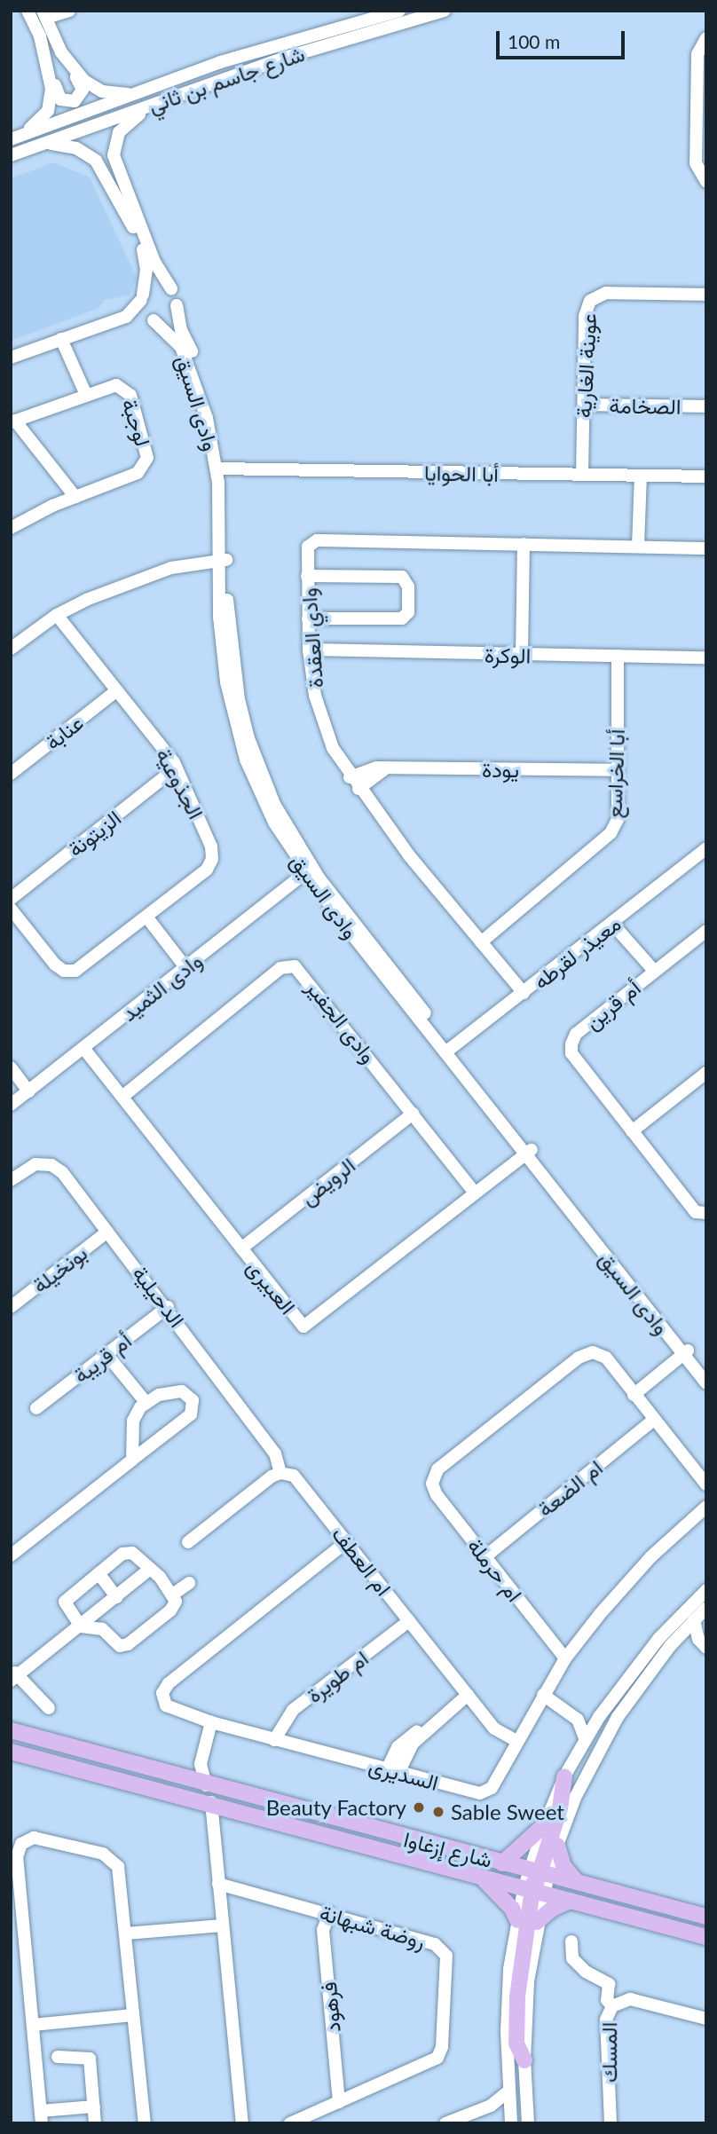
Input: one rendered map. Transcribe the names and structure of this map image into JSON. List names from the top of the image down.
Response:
{
  "streets": {
    "main road": ["شارع إزغاوا"],
    "street": [
      "شارع جاسم بن ثاني",
      "عوينة الغارية",
      "وادى السيق",
      "الصخامة",
      "لوجبة",
      "أبا الحوايا",
      "وادي العقدة",
      "الوكرة",
      "عنابة",
      "يودة",
      "أبا الخراسع",
      "الجذوعية",
      "الزيتونة",
      "معيذر لقرطه",
      "وادى الثميد",
      "أم قرين",
      "وادى الجفير",
      "الرويض",
      "بونخيلة",
      "العبيرى",
      "الدحيلية",
      "أم قريبة",
      "ام الضعة",
      "ام العطف",
      "ام حرملة",
      "ام طويرة",
      "السديرى",
      "روضة شبهانة",
      "فرهود",
      "المسك"
    ]
  },
  "crossings": [
    ["عوينة الغارية", "الصخامة"],
    ["عوينة الغارية", "أبا الحوايا"],
    ["وادى السيق", "أبا الحوايا"],
    ["وادى السيق", "معيذر لقرطه"],
    ["وادى السيق", "وادى الثميد"],
    ["وادى السيق", "العبيرى"],
    ["وادي العقدة", "الوكرة"],
    ["وادي العقدة", "يودة"],
    ["وادي العقدة", "أبا الخراسع"],
    ["وادي العقدة", "معيذر لقرطه"],
    ["الوكرة", "أبا الخراسع"],
    ["عنابة", "الجذوعية"],
    ["يودة", "أبا الخراسع"],
    ["الجذوعية", "الزيتونة"],
    ["معيذر لقرطه", "أم قرين"],
    ["وادى الثميد", "العبيرى"],
    ["وادى الجفير", "الرويض"],
    ["وادى الجفير", "العبيرى"],
    ["الرويض", "العبيرى"],
    ["بونخيلة", "الدحيلية"],
    ["الدحيلية", "أم قريبة"],
    ["الدحيلية", "ام العطف"],
    ["ام الضعة", "ام حرملة"],
    ["ام العطف", "ام طويرة"],
    ["ام العطف", "السديرى"],
    ["ام حرملة", "السديرى"],
    ["ام طويرة", "السديرى"],
    ["روضة شبهانة", "فرهود"]
  ],
  "places": ["Beauty Factory", "Sable Sweet"],
  "scale_bar": "100 m"
}
